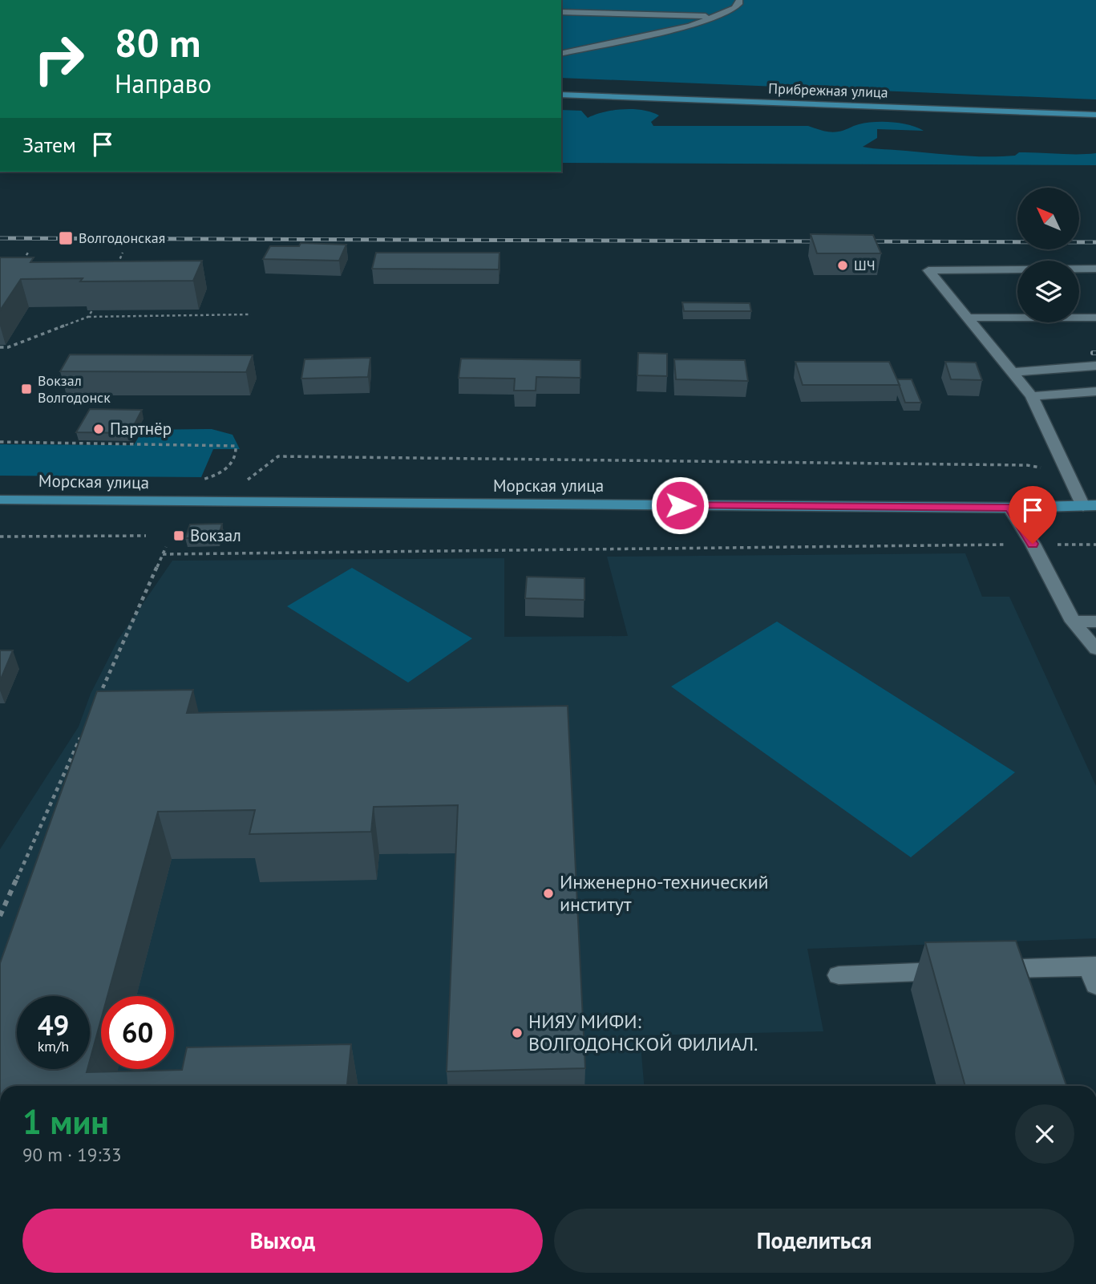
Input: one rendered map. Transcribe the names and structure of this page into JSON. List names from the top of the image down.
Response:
{
  "streets": {
    "main road": ["Прибрежная улица", "Морская улица"]
  },
  "places": {
    "transit": ["Волгодонская", "Вокзал Волгодонск", "Вокзал"],
    "other": [
      "ШЧ",
      "Партнёр",
      "Инженерно-технический институт",
      "НИЯУ МИФИ: ВОЛГОДОНСКОЙ ФИЛИАЛ."
    ]
  },
  "north": "top left",
  "page": {
    "turn": ["80 m", "Направо"],
    "then": "Затем",
    "speed": "49 km/h",
    "limit": "60",
    "heading": ["1 мин", "90 m · 19:33"],
    "buttons": ["Выход", "Поделиться"]
  }
}
